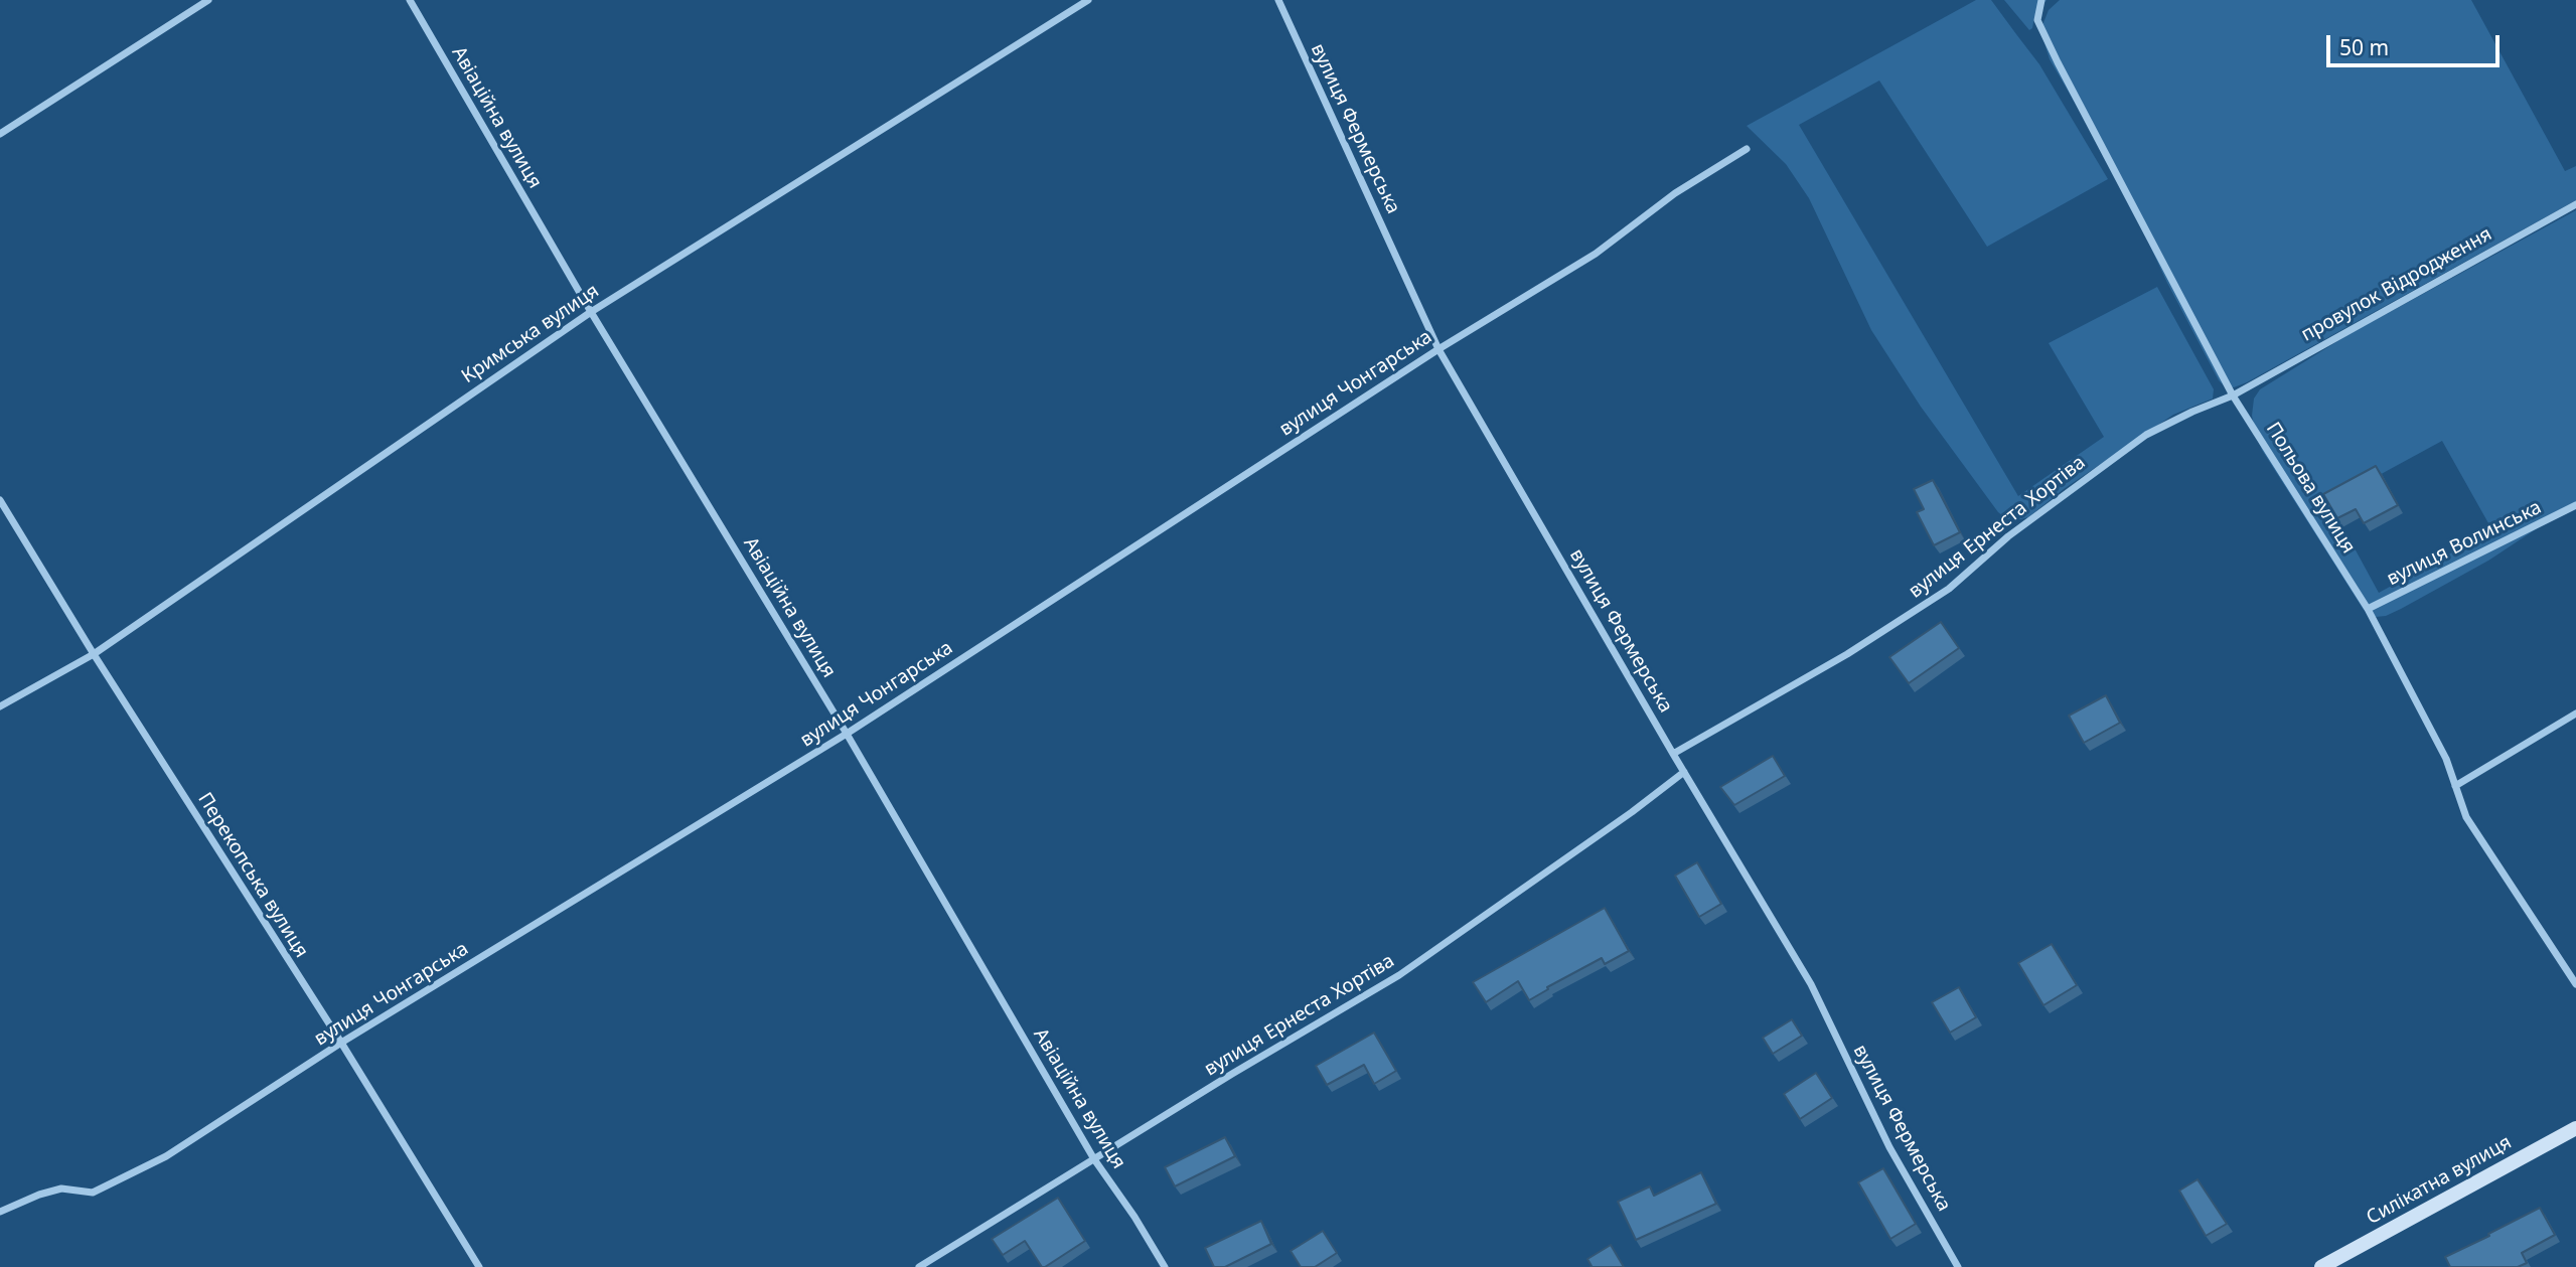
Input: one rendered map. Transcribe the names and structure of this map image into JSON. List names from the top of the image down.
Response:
{
  "streets": {
    "street": [
      "Авіаційна вулиця",
      "вулиця Фермерська",
      "провулок Відродження",
      "Кримська вулиця",
      "вулиця Чонгарська",
      "Польова вулиця",
      "вулиця Ернеста Хортіва",
      "вулиця Волинська",
      "Перекопська вулиця",
      "Силікатна вулиця"
    ]
  },
  "crossings": [
    ["Авіаційна вулиця", "Кримська вулиця"],
    ["Авіаційна вулиця", "вулиця Чонгарська"],
    ["Авіаційна вулиця", "вулиця Ернеста Хортіва"],
    ["вулиця Фермерська", "вулиця Чонгарська"],
    ["вулиця Фермерська", "вулиця Ернеста Хортіва"],
    ["провулок Відродження", "Польова вулиця"],
    ["провулок Відродження", "вулиця Ернеста Хортіва"],
    ["Кримська вулиця", "Перекопська вулиця"],
    ["вулиця Чонгарська", "Перекопська вулиця"],
    ["Польова вулиця", "вулиця Ернеста Хортіва"],
    ["Польова вулиця", "вулиця Волинська"]
  ],
  "scale_bar": "50 m"
}
